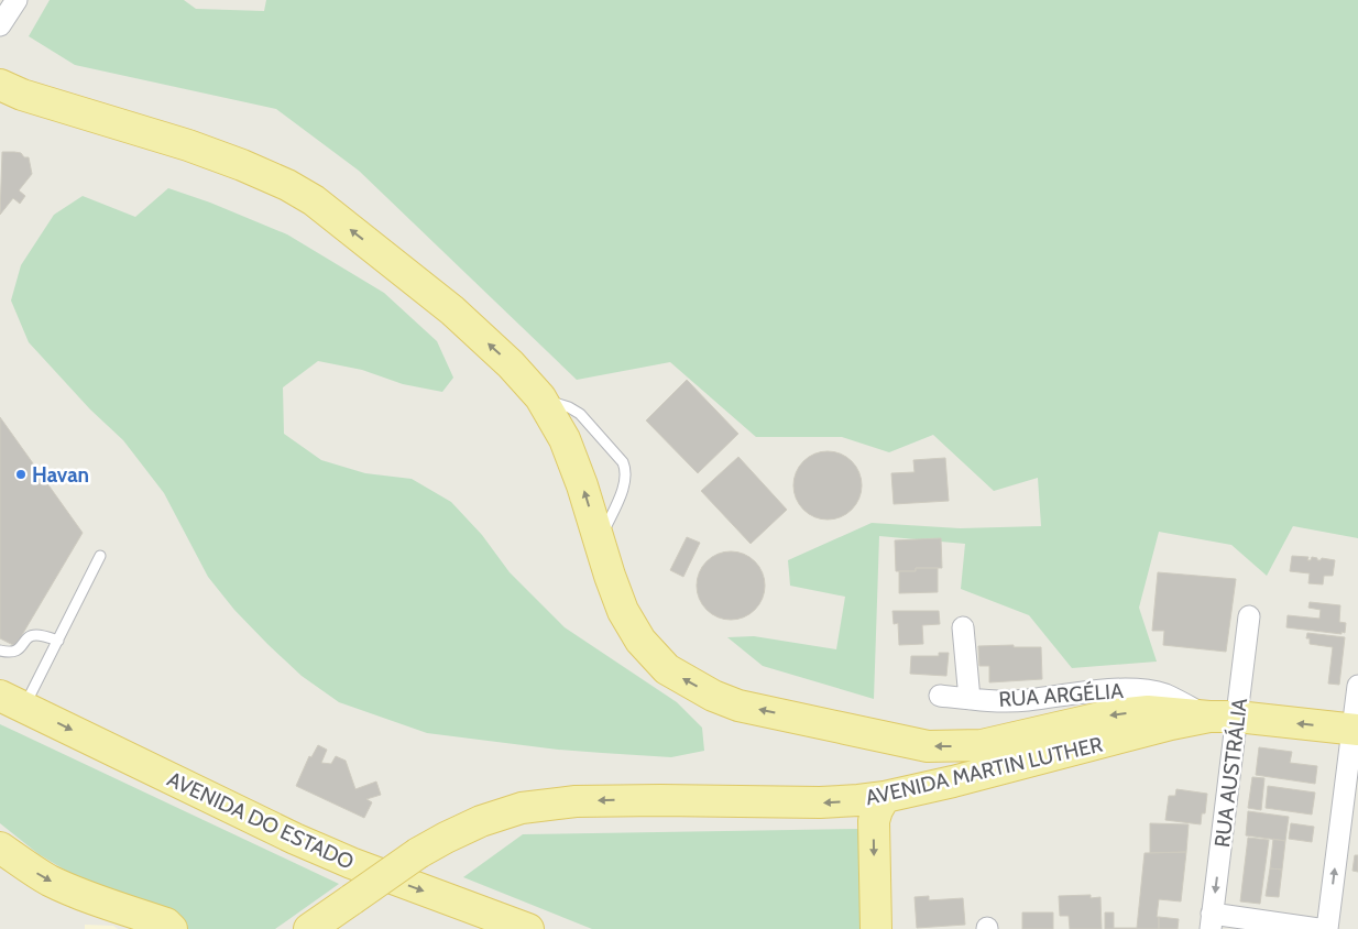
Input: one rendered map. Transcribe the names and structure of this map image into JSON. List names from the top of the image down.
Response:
{
  "streets": {
    "main road": ["AVENIDA MARTIN LUTHER", "AVENIDA DO ESTADO"],
    "street": ["RUA ARGÉLIA", "RUA AUSTRÁLIA"]
  },
  "crossings": [
    ["RUA ARGÉLIA", "AVENIDA MARTIN LUTHER"],
    ["RUA ARGÉLIA", "RUA AUSTRÁLIA"],
    ["AVENIDA MARTIN LUTHER", "RUA AUSTRÁLIA"]
  ],
  "one_way": ["AVENIDA MARTIN LUTHER"],
  "places": ["Havan"]
}
